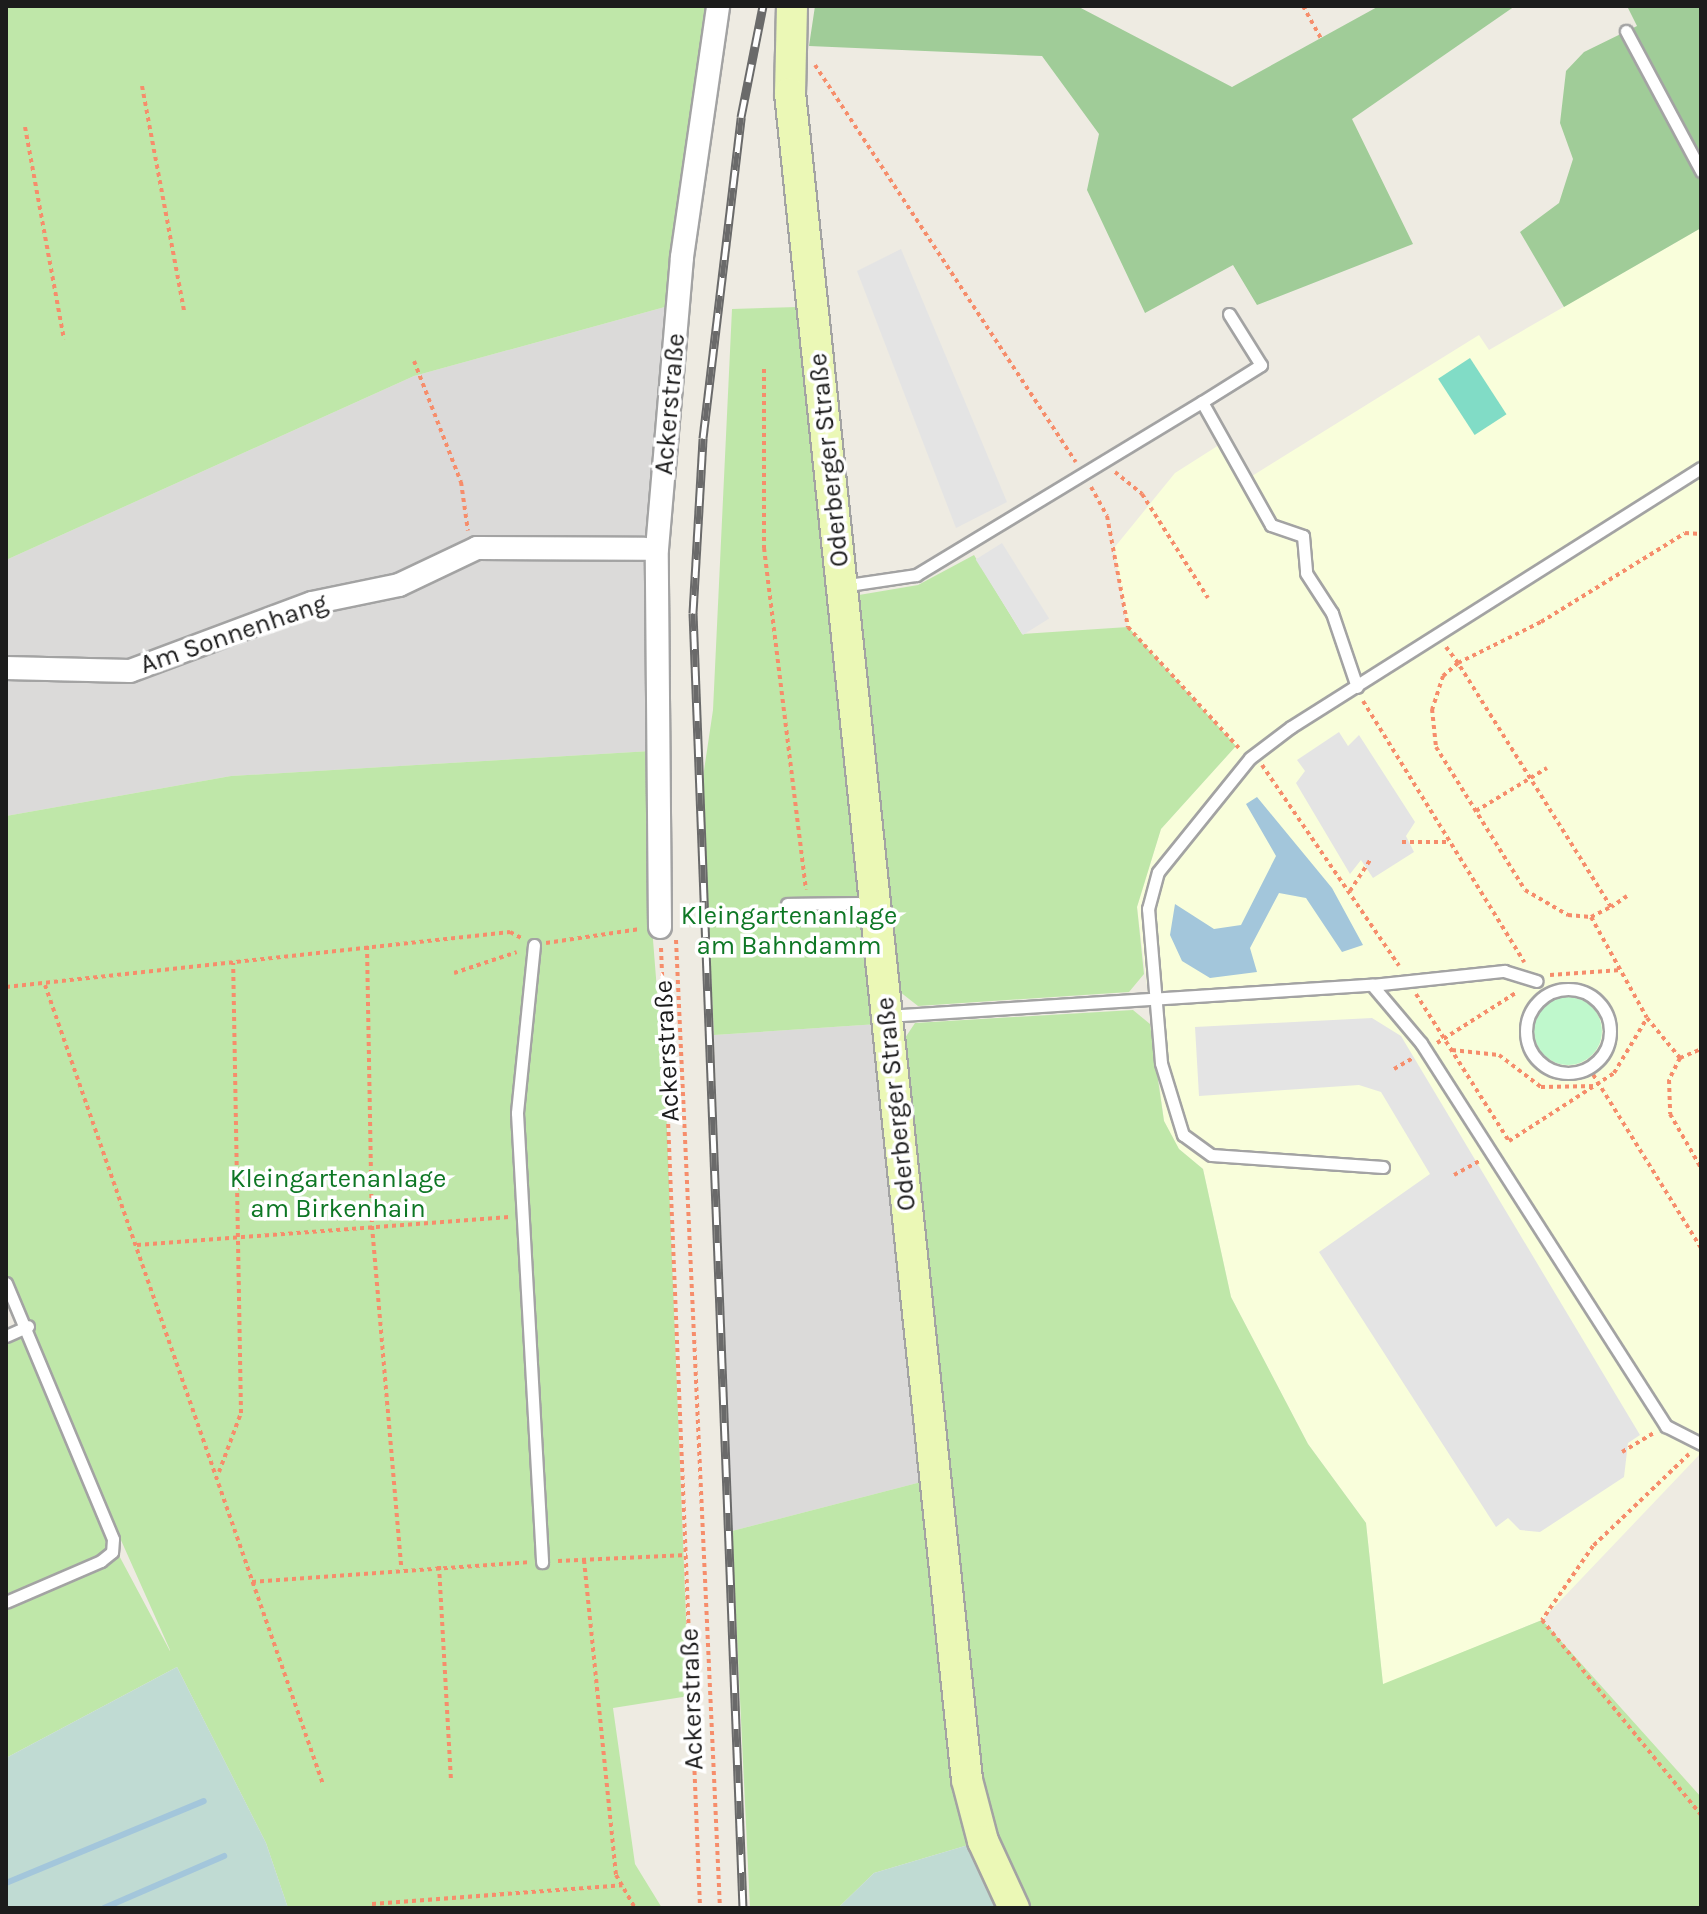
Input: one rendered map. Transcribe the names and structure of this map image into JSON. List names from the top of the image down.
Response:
{
  "streets": {
    "main road": ["Oderberger Straße"],
    "street": ["Ackerstraße", "Am Sonnenhang"]
  },
  "parks": ["Kleingartenanlage am Bahndamm", "Kleingartenanlage am Birkenhain"]
}
